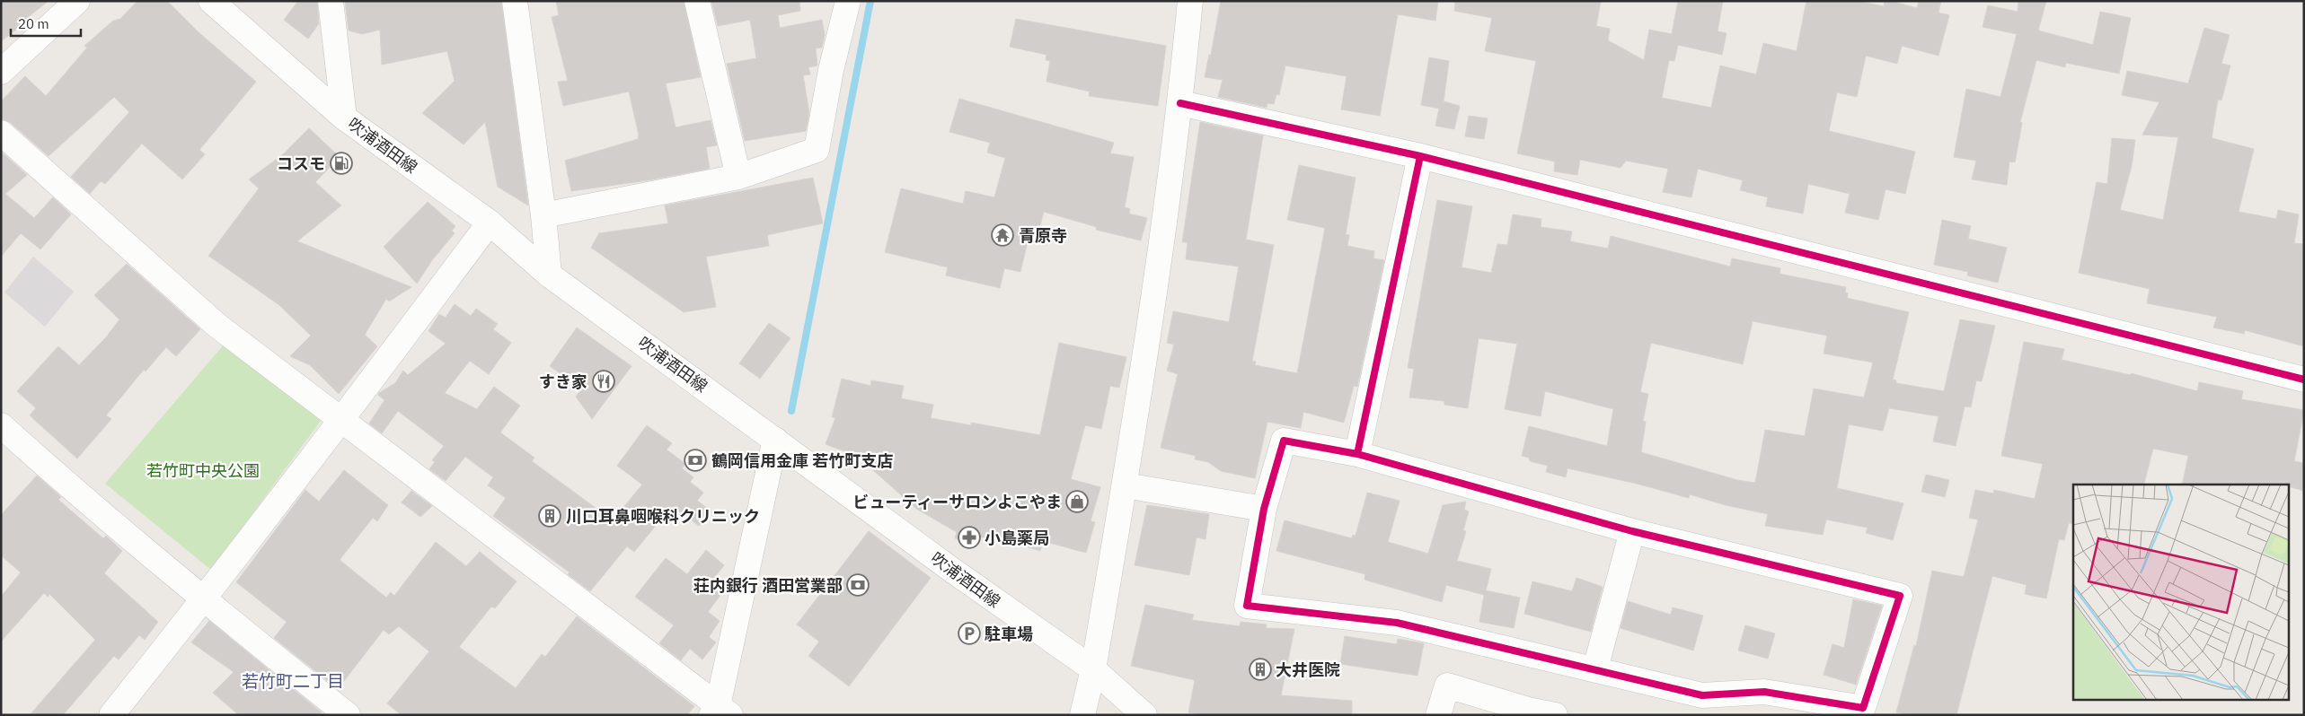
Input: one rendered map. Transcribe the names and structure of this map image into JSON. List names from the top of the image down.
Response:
{
  "streets": {
    "street": ["吹浦酒田線"]
  },
  "districts": ["若竹町二丁目"],
  "parks": ["若竹町中央公園"],
  "places": {
    "fuel station": ["コスモ"],
    "temple": ["青原寺"],
    "restaurant": ["すき家"],
    "bank": ["鶴岡信用金庫 若竹町支店", "荘内銀行 酒田営業部"],
    "shop": ["ビューティーサロンよこやま"],
    "building": ["川口耳鼻咽喉科クリニック", "大井医院"],
    "pharmacy": ["小島薬局"],
    "parking": ["駐車場"]
  },
  "scale_bar": "20 m"
}
